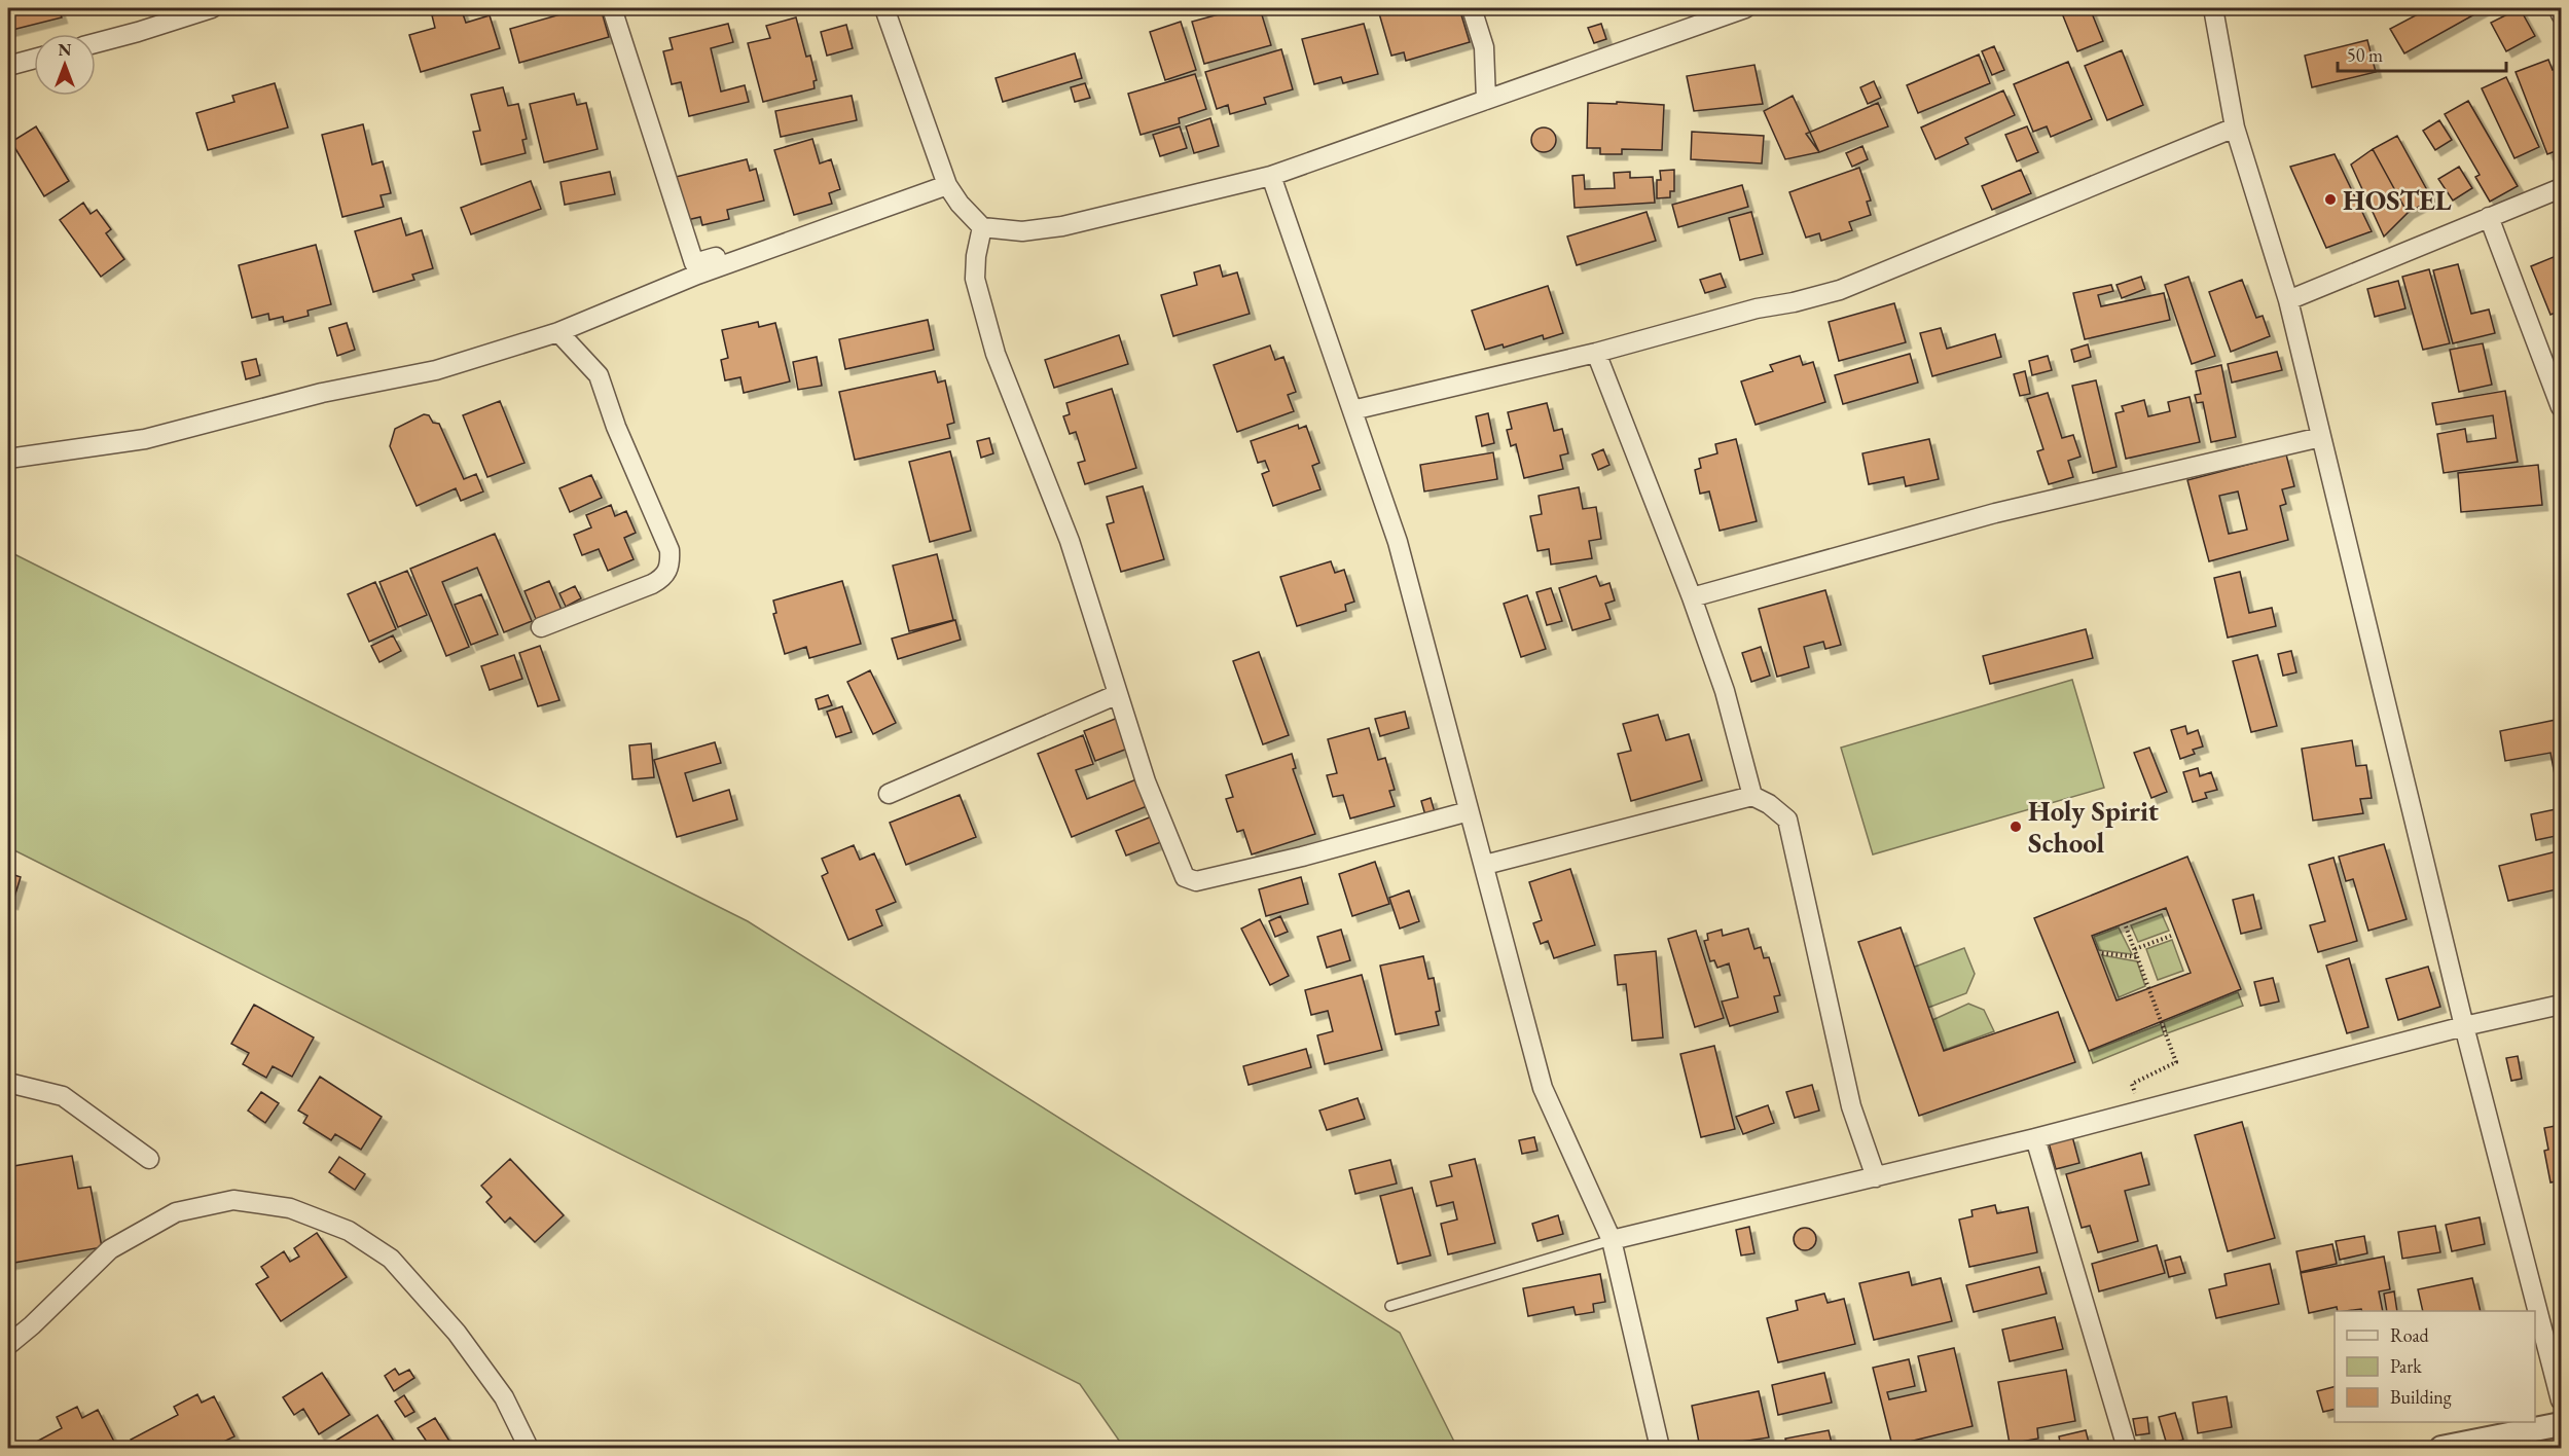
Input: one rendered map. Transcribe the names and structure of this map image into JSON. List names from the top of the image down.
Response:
{
  "places": ["HOSTEL", "Holy Spirit School"],
  "legend": ["Road", "Park", "Building"],
  "scale_bar": "50 m",
  "north": "top"
}
